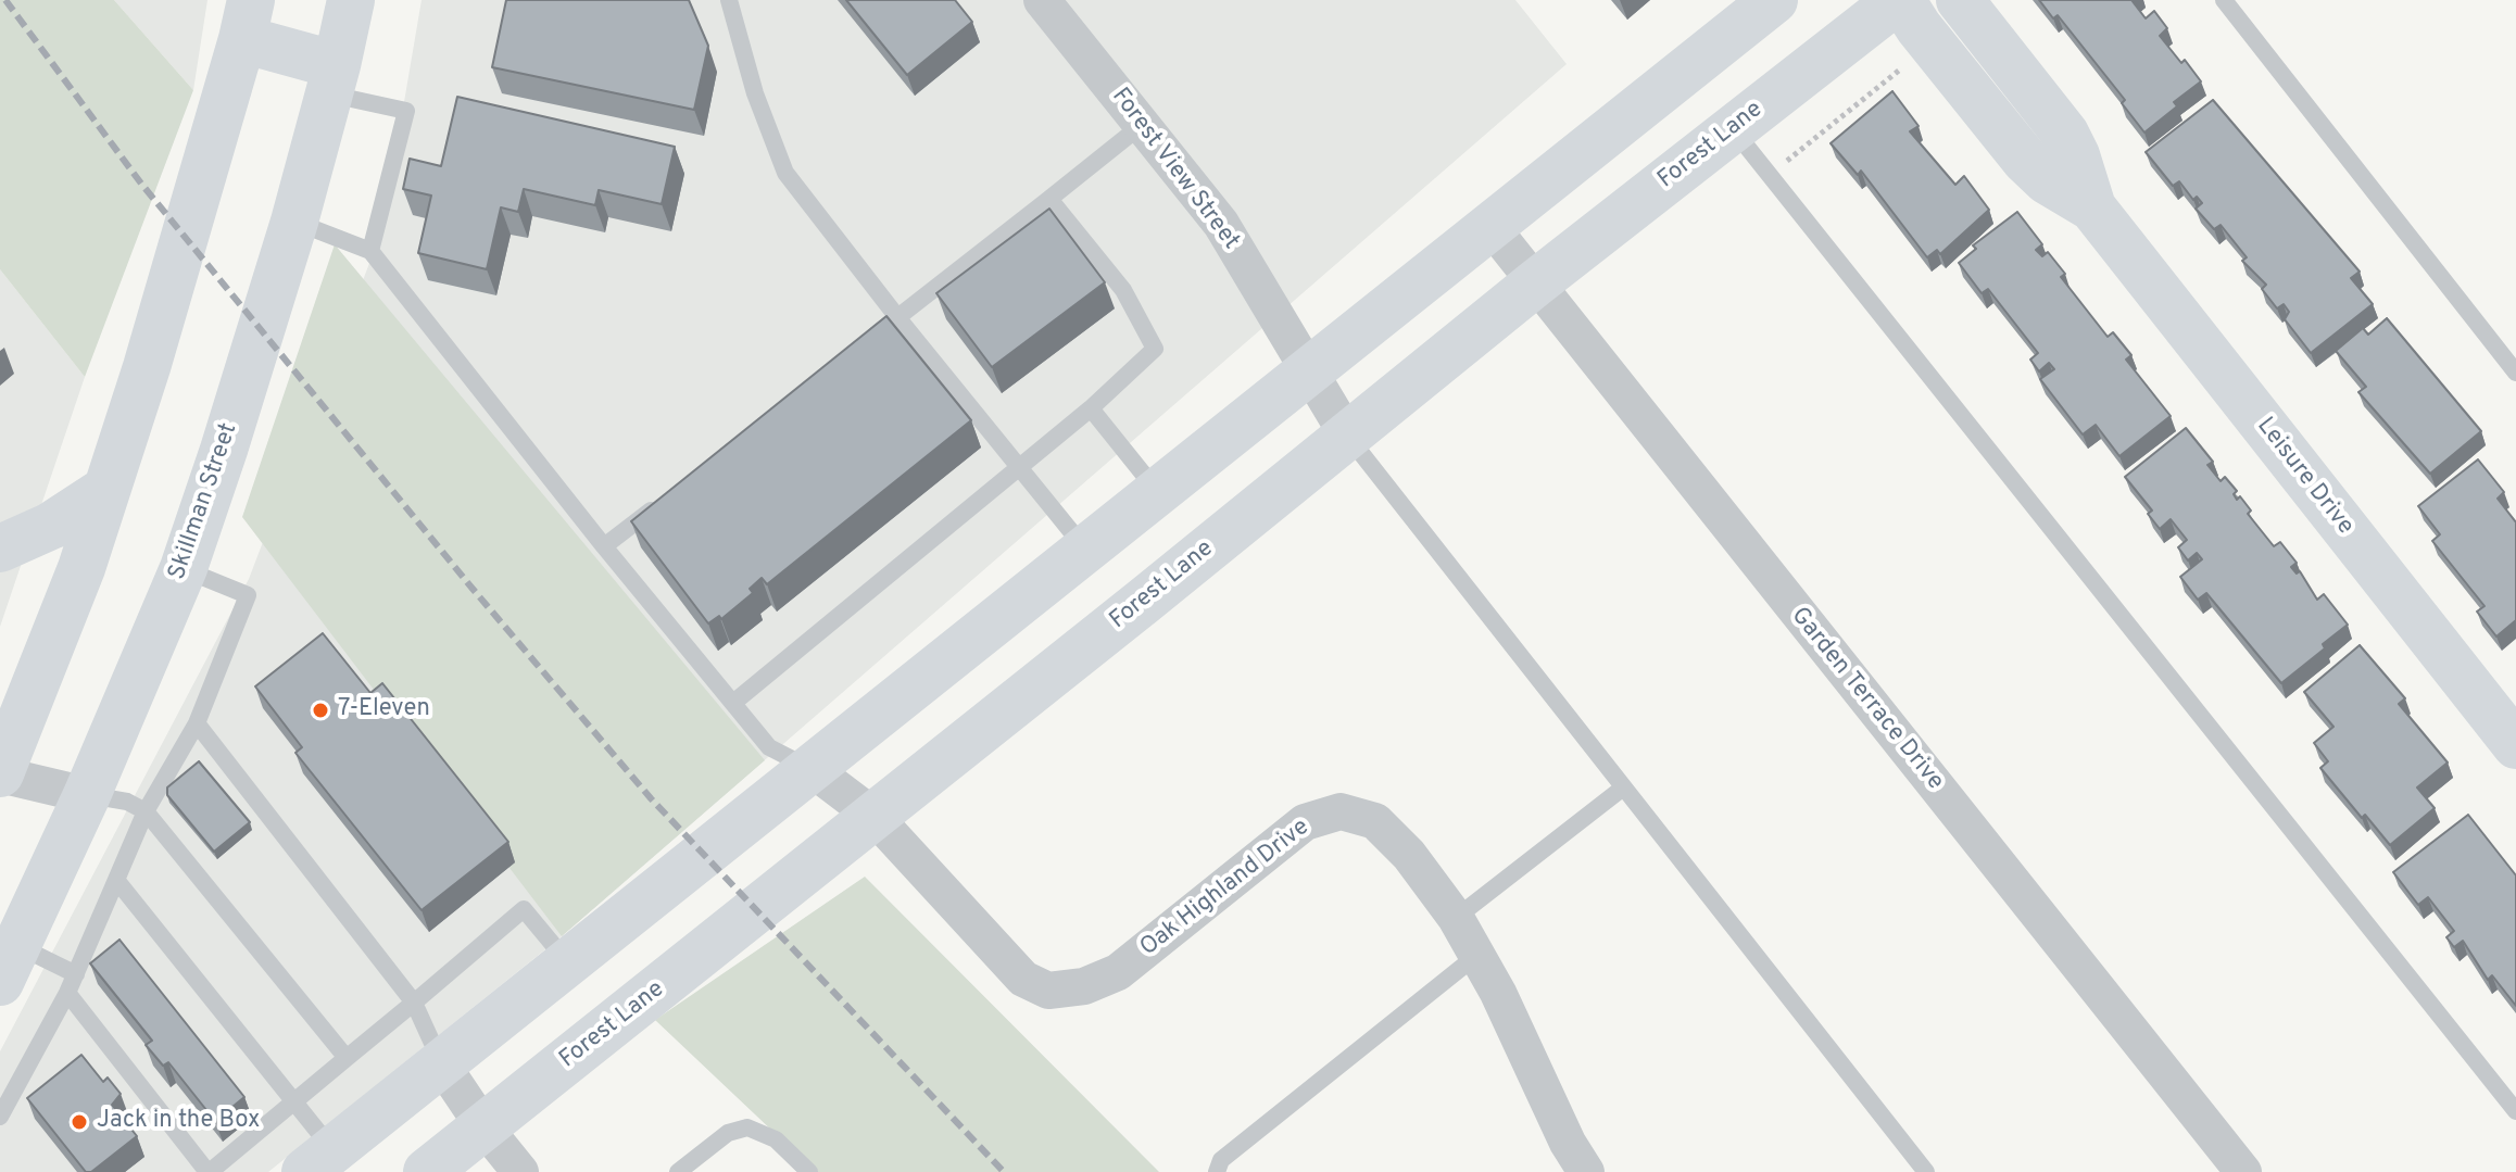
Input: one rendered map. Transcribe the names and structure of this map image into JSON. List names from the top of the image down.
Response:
{
  "streets": {
    "main road": ["Forest Lane", "Leisure Drive", "Skillman Street"],
    "street": ["Forest View Street", "Garden Terrace Drive", "Oak Highland Drive"]
  },
  "crossings": [
    ["Forest Lane", "Forest View Street"],
    ["Forest Lane", "Leisure Drive"],
    ["Forest Lane", "Garden Terrace Drive"],
    ["Forest Lane", "Oak Highland Drive"]
  ],
  "places": ["7-Eleven", "Jack in the Box"]
}
